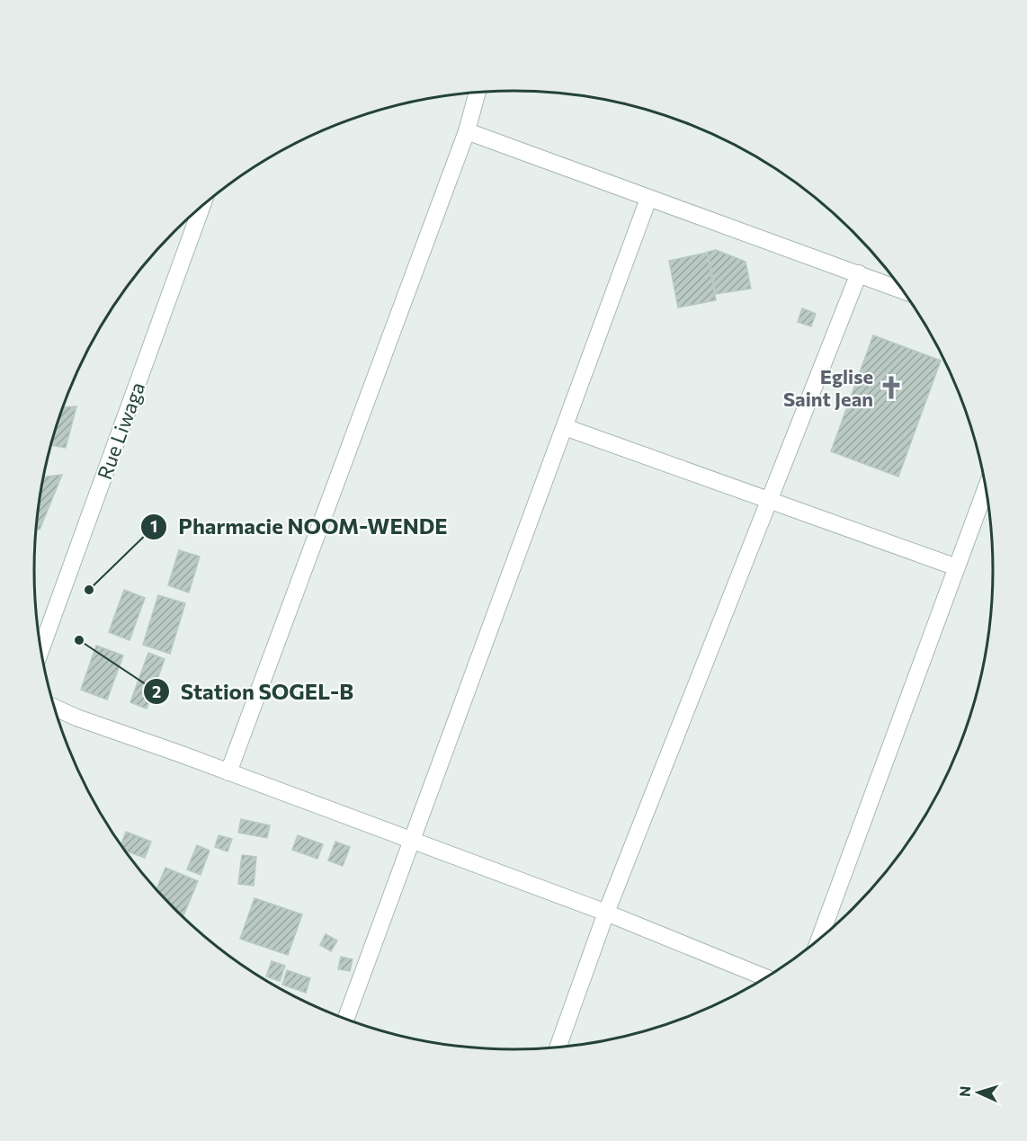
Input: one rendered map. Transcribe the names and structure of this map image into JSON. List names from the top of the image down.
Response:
{
  "streets": {
    "street": ["Rue Liwaga"]
  },
  "places": {
    "church": ["Eglise Saint Jean"],
    "other": ["Pharmacie NOOM-WENDE", "Station SOGEL-B"]
  },
  "north": "left"
}
